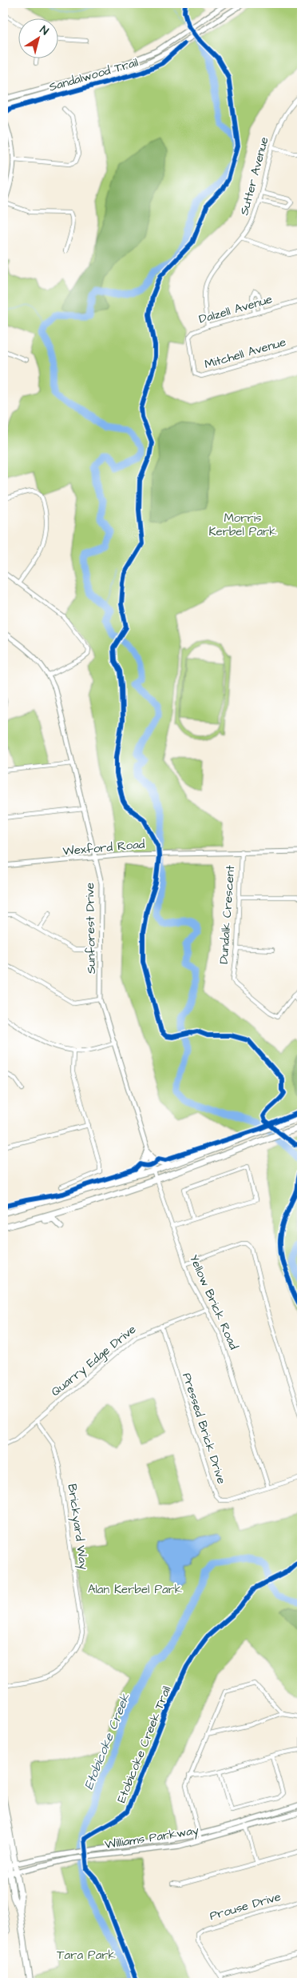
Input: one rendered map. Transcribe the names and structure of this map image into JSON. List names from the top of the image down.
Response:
{
  "streets": {
    "main road": ["Williams Parkway"],
    "street": [
      "Sutter Avenue",
      "Dalzell Avenue",
      "Mitchell Avenue",
      "Wexford Road",
      "Dundalk Crescent",
      "Sunforest Drive",
      "Yellow Brick Road",
      "Quarry Edge Drive",
      "Pressed Brick Drive",
      "Brickyard Way",
      "Prouse Drive"
    ],
    "cycle path": ["Sandalwood Trail", "Etobicoke Creek Trail"]
  },
  "crossings": [
    ["Sutter Avenue", "Dalzell Avenue"],
    ["Dalzell Avenue", "Mitchell Avenue"],
    ["Wexford Road", "Dundalk Crescent"],
    ["Wexford Road", "Sunforest Drive"],
    ["Sunforest Drive", "Yellow Brick Road"],
    ["Yellow Brick Road", "Quarry Edge Drive"],
    ["Yellow Brick Road", "Pressed Brick Drive"],
    ["Quarry Edge Drive", "Pressed Brick Drive"],
    ["Quarry Edge Drive", "Brickyard Way"]
  ],
  "water": ["Etobicoke Creek"],
  "parks": ["Morris Kerbel Park", "Alan Kerbel Park", "Tara Park"],
  "north": "top right"
}
